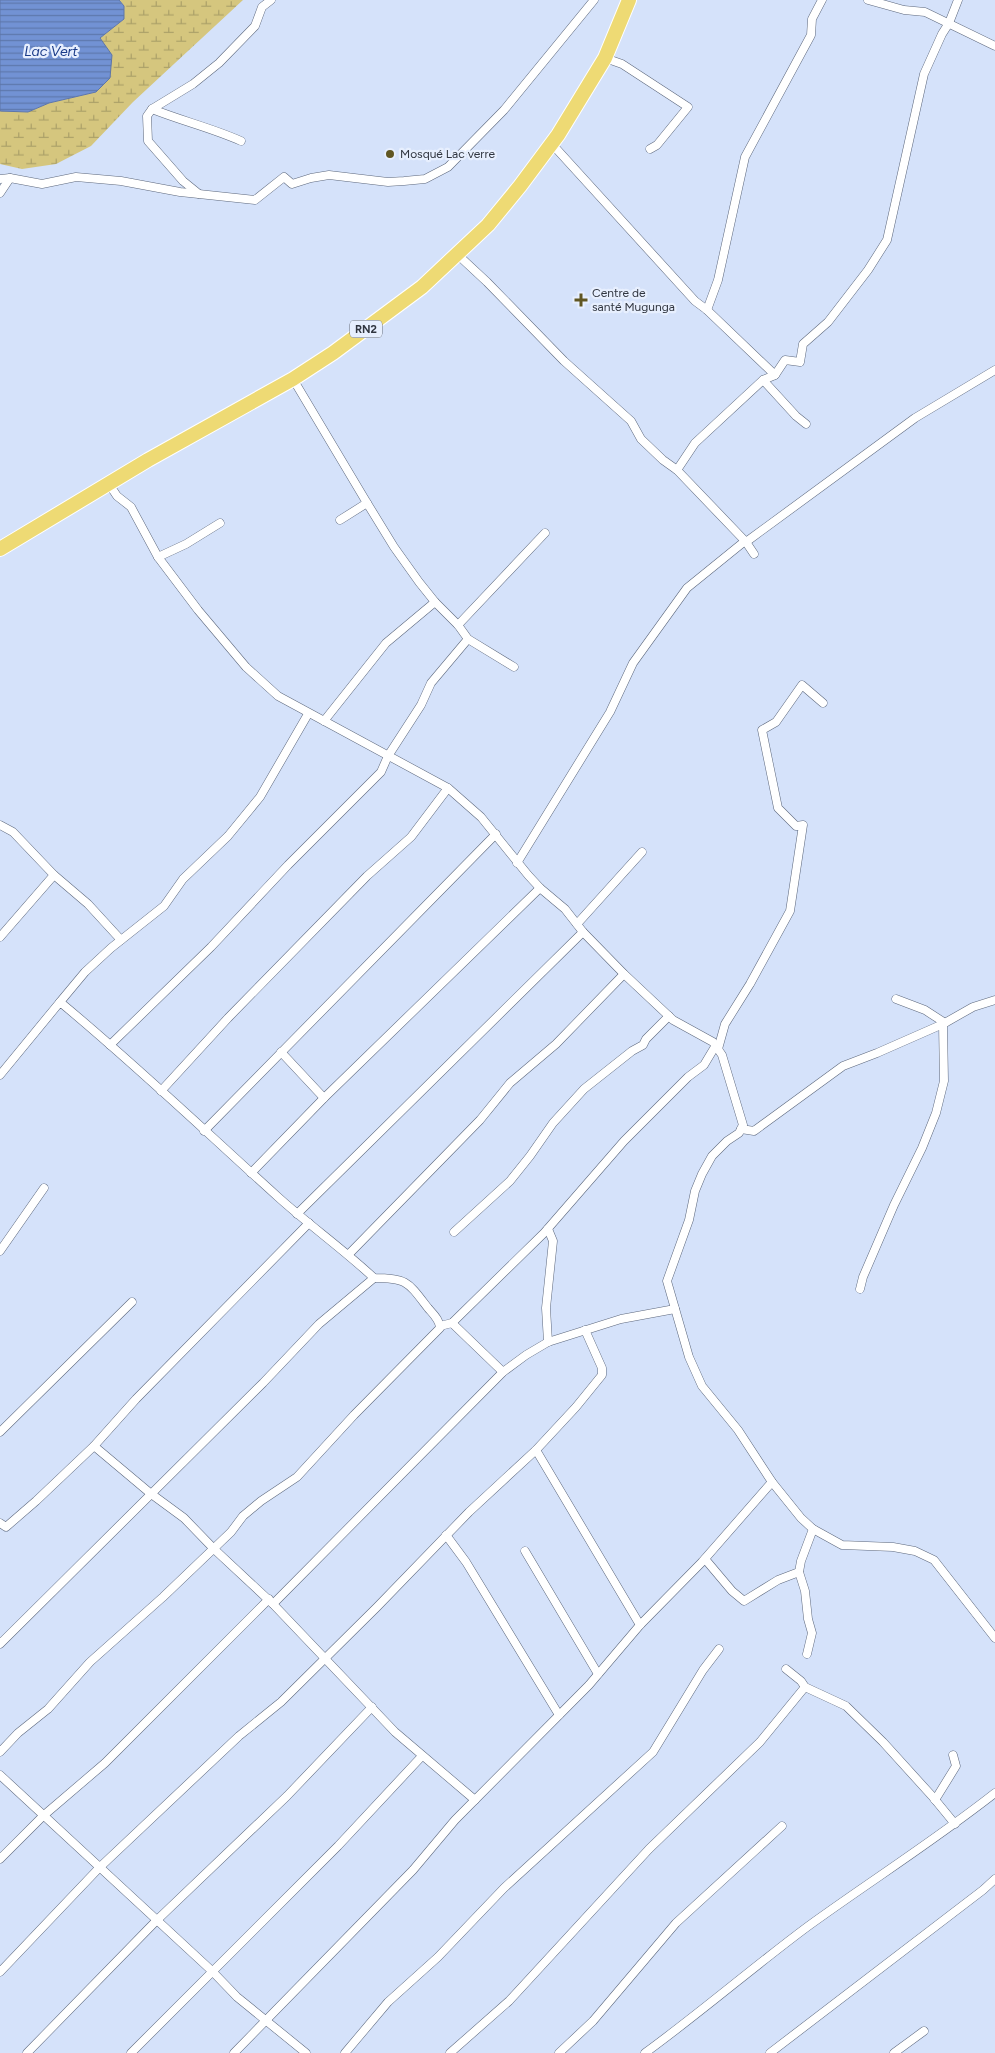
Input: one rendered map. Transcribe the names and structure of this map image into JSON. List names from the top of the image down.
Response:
{
  "streets": {
    "highway": ["RN2"]
  },
  "water": ["Lac Vert"],
  "places": {
    "other": ["Mosqué Lac verre"],
    "health": ["Centre de santé Mugunga"]
  }
}
